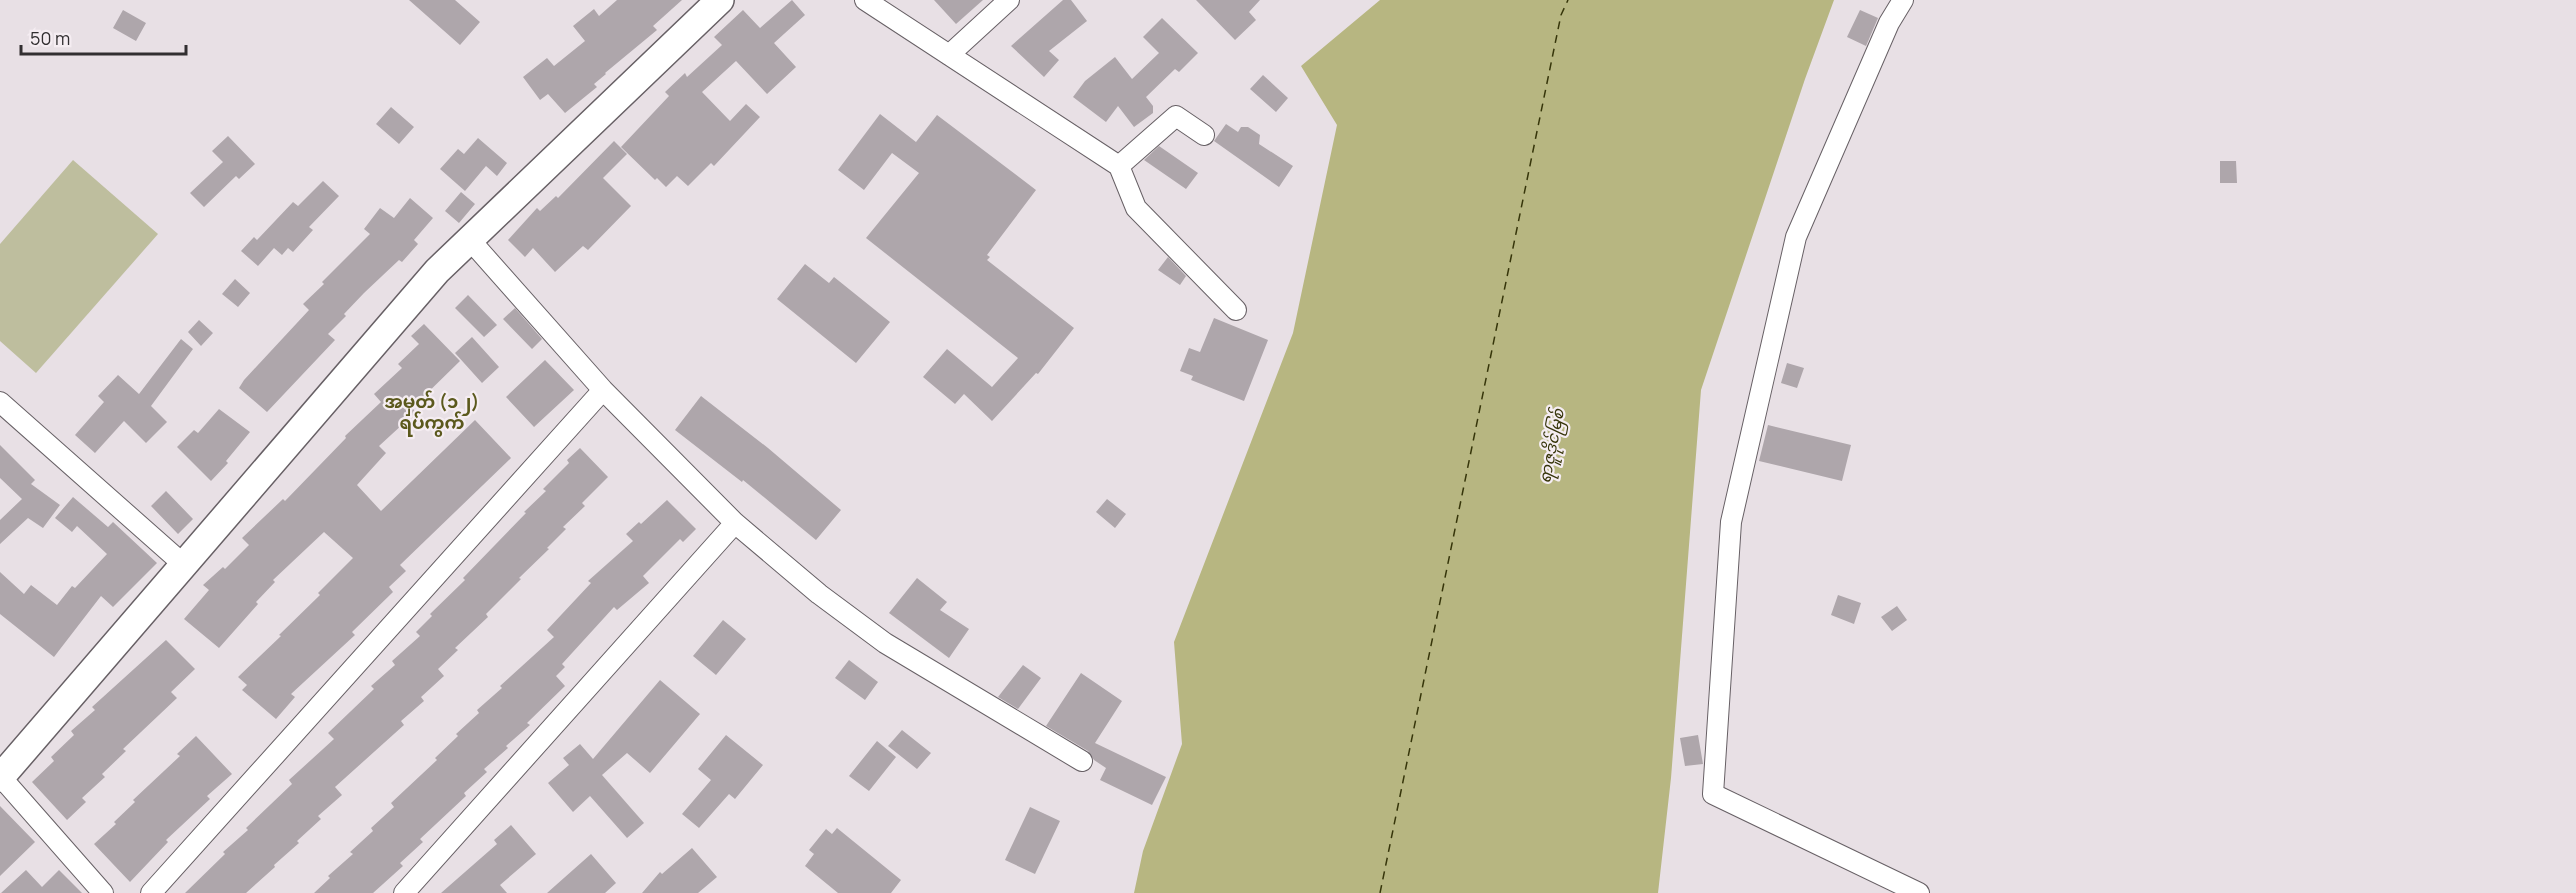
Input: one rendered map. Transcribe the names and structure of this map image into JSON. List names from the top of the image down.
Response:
{
  "districts": ["အမှတ် (၁၂) ရပ်ကွက်"],
  "water": ["ရာဇူဒိုင်မြစ်"],
  "scale_bar": "50 m"
}
